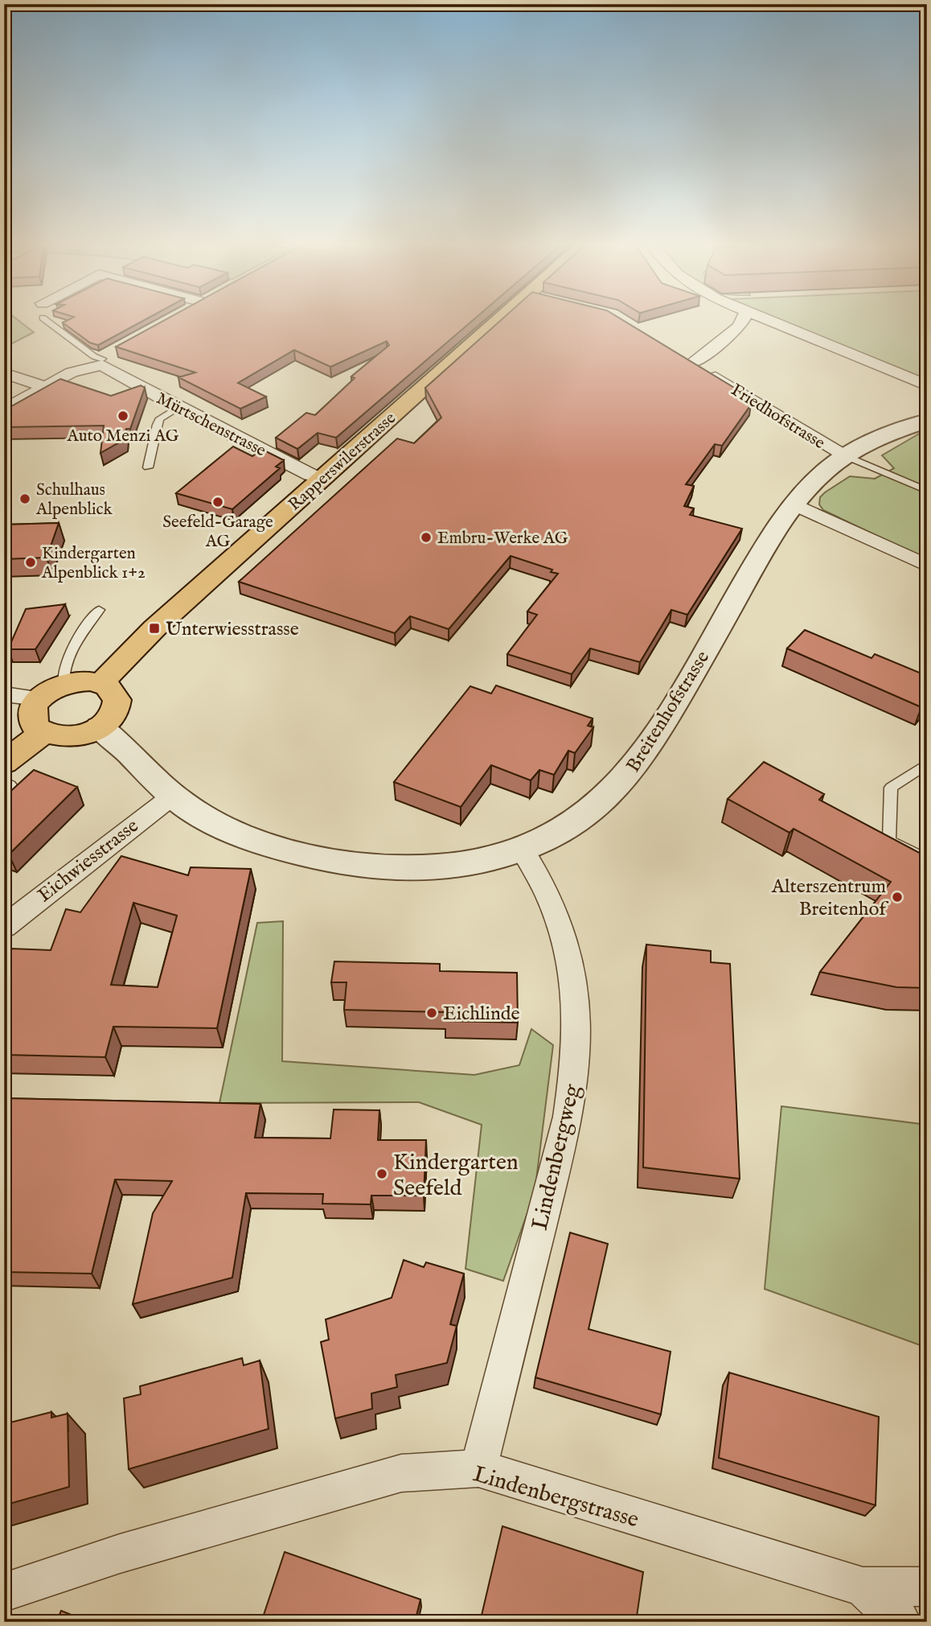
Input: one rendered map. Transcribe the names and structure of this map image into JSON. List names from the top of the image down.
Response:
{
  "streets": {
    "main road": ["Rapperswilerstrasse"],
    "street": [
      "Friedhofstrasse",
      "Mürtschenstrasse",
      "Breitenhofstrasse",
      "Eichwiesstrasse",
      "Lindenbergweg",
      "Lindenbergstrasse"
    ]
  },
  "crossings": [
    ["Friedhofstrasse", "Breitenhofstrasse"],
    ["Mürtschenstrasse", "Rapperswilerstrasse"],
    ["Rapperswilerstrasse", "Breitenhofstrasse"],
    ["Breitenhofstrasse", "Eichwiesstrasse"],
    ["Breitenhofstrasse", "Lindenbergweg"],
    ["Lindenbergweg", "Lindenbergstrasse"]
  ],
  "places": {
    "other": [
      "Auto Menzi AG",
      "Schulhaus Alpenblick",
      "Seefeld-Garage AG",
      "Embru-Werke AG",
      "Kindergarten Alpenblick 1+2",
      "Alterszentrum Breitenhof",
      "Eichlinde",
      "Kindergarten Seefeld"
    ],
    "transit": ["Unterwiesstrasse"]
  }
}
